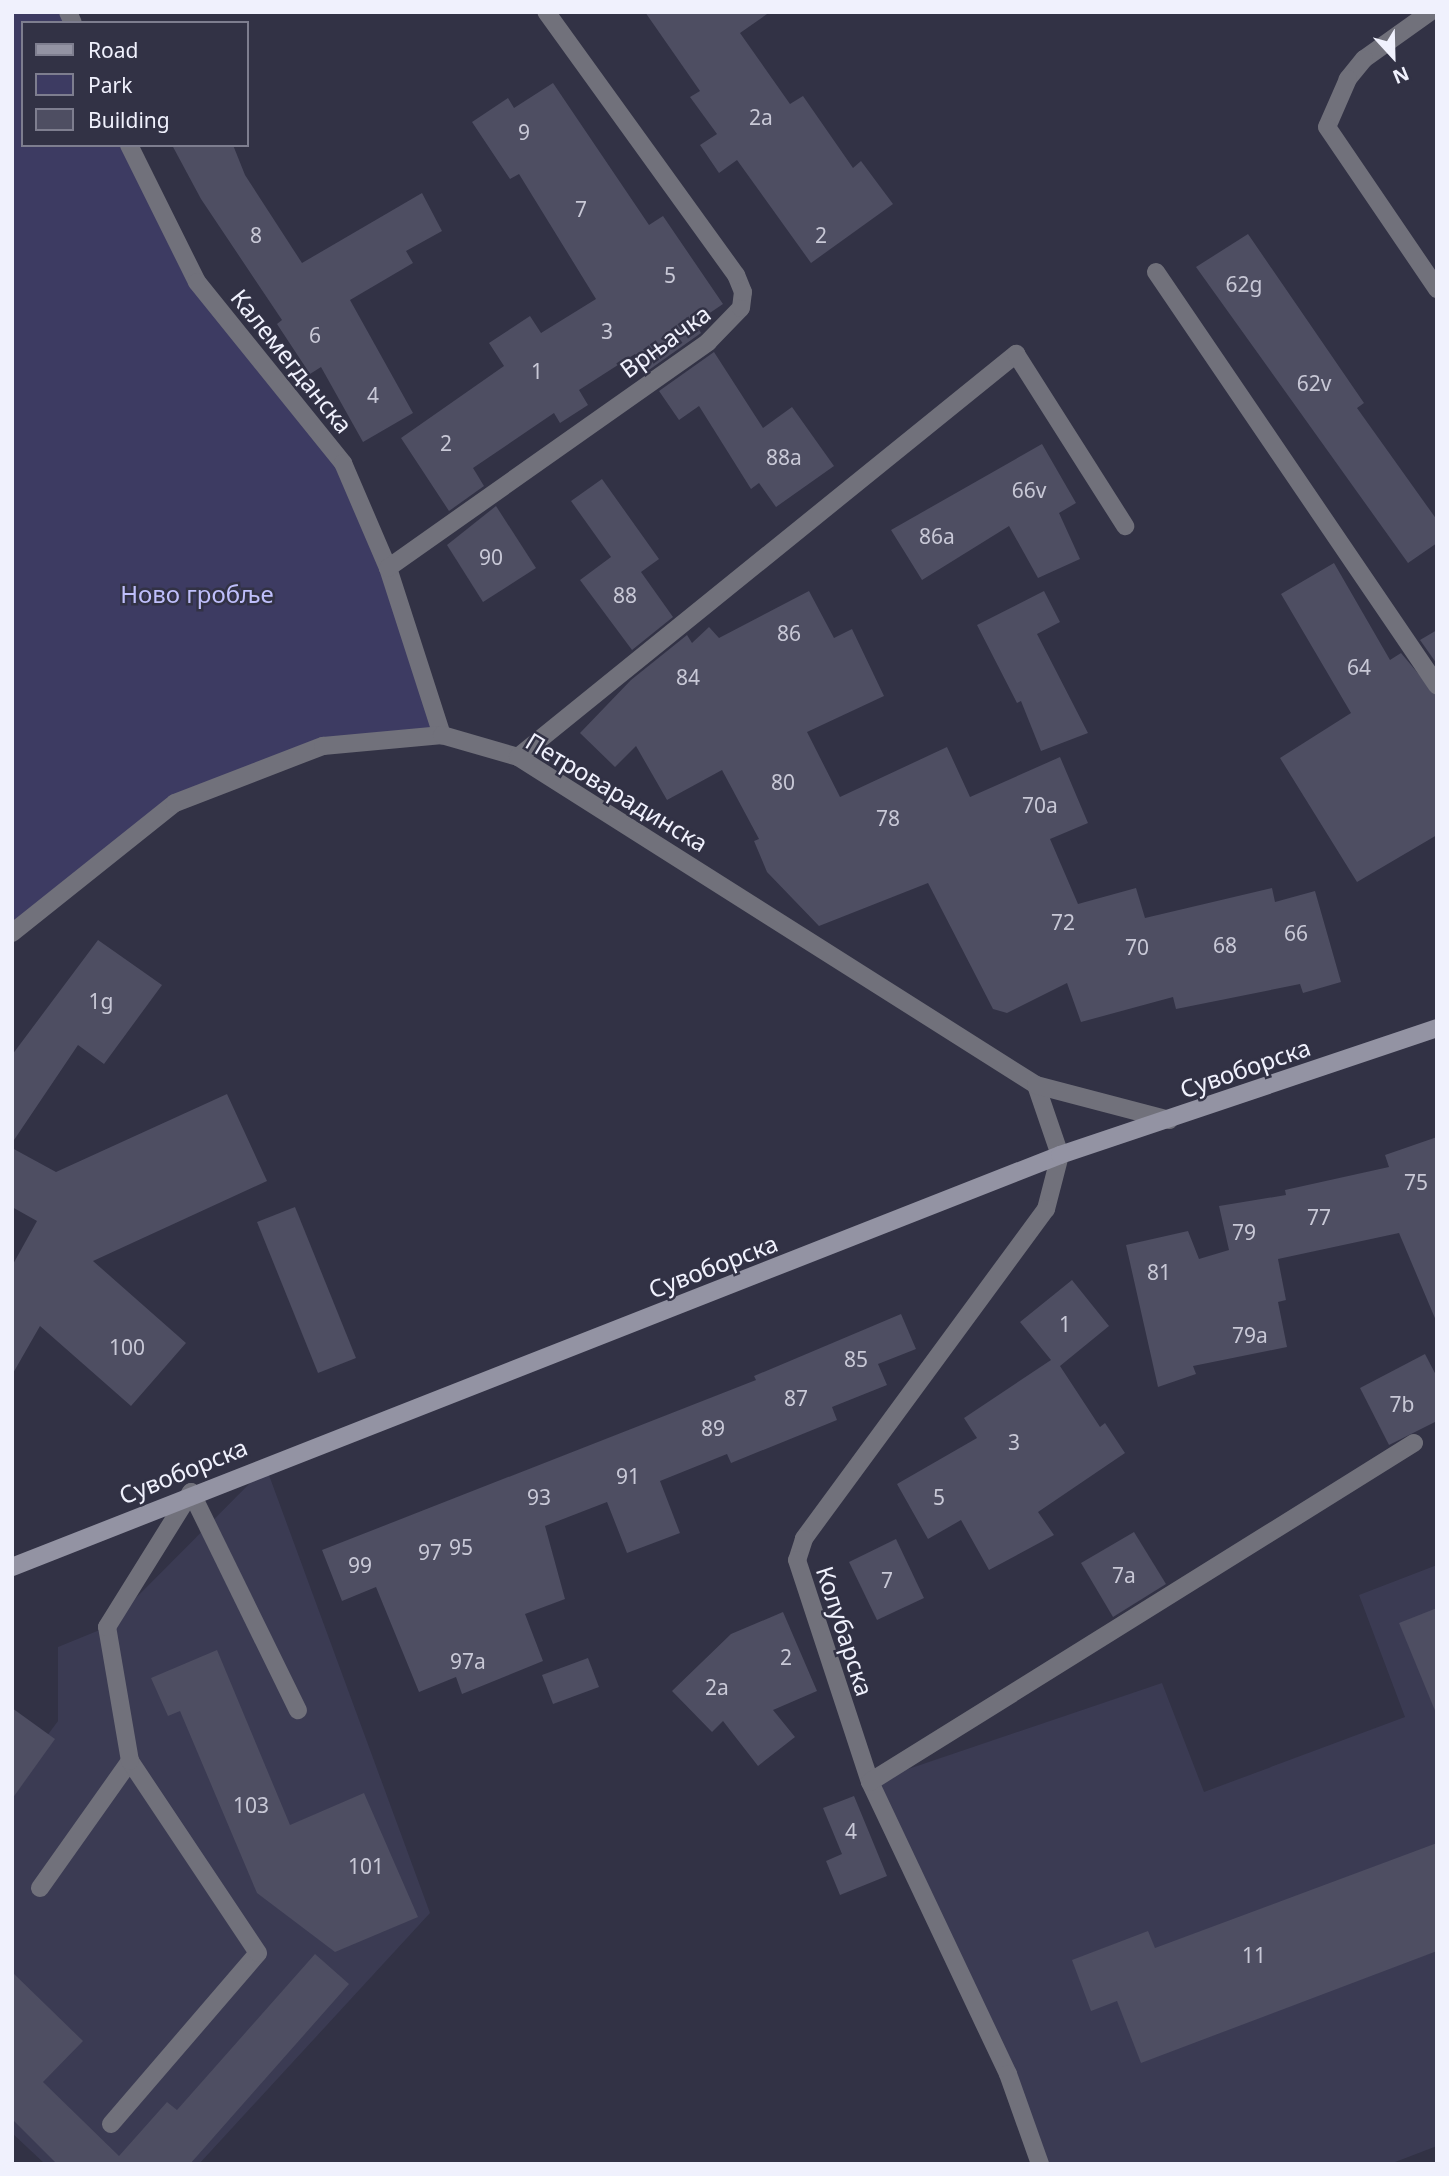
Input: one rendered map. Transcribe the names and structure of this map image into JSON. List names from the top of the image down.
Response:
{
  "streets": {
    "main road": ["Сувоборска"],
    "street": [
      "Врњачка",
      "Калемегданска",
      "Петроварадинска",
      "Колубарска"
    ]
  },
  "crossings": [
    ["Врњачка", "Калемегданска"],
    ["Калемегданска", "Петроварадинска"],
    ["Петроварадинска", "Сувоборска"],
    ["Сувоборска", "Колубарска"]
  ],
  "parks": ["Ново гробље"],
  "house_numbers": [
    "2a",
    "9",
    "7",
    "8",
    "2",
    "5",
    "62g",
    "3",
    "6",
    "1",
    "62v",
    "4",
    "2",
    "88a",
    "66v",
    "86a",
    "90",
    "88",
    "86",
    "64",
    "84",
    "80",
    "70a",
    "78",
    "72",
    "66",
    "68",
    "70",
    "1g",
    "75",
    "77",
    "79",
    "81",
    "1",
    "79a",
    "100",
    "85",
    "87",
    "7b",
    "89",
    "3",
    "91",
    "93",
    "5",
    "95",
    "97",
    "99",
    "7a",
    "7",
    "2",
    "97a",
    "2a",
    "103",
    "4",
    "101",
    "11"
  ],
  "legend": ["Road", "Park", "Building"],
  "north": "bottom"
}
